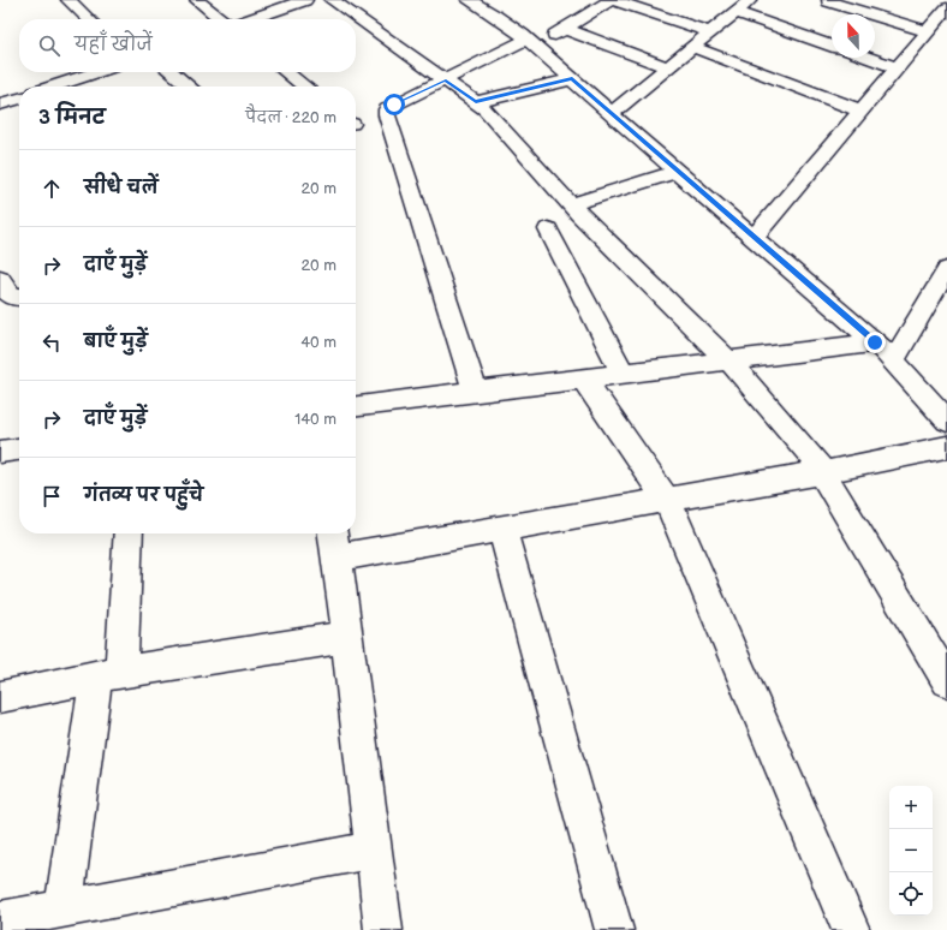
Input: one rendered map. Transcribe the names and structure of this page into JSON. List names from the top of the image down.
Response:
{
  "north": "top",
  "page": {
    "search": "यहाँ खोजें",
    "heading": ["3 मिनट", "पैदल · 220 m"],
    "list": [
      ["सीधे चलें", "20 m"],
      ["दाएँ मुड़ें", "20 m"],
      ["बाएँ मुड़ें", "40 m"],
      ["दाएँ मुड़ें", "140 m"],
      "गंतव्य पर पहुँचे"
    ],
    "map_buttons": ["+", "−"]
  }
}
